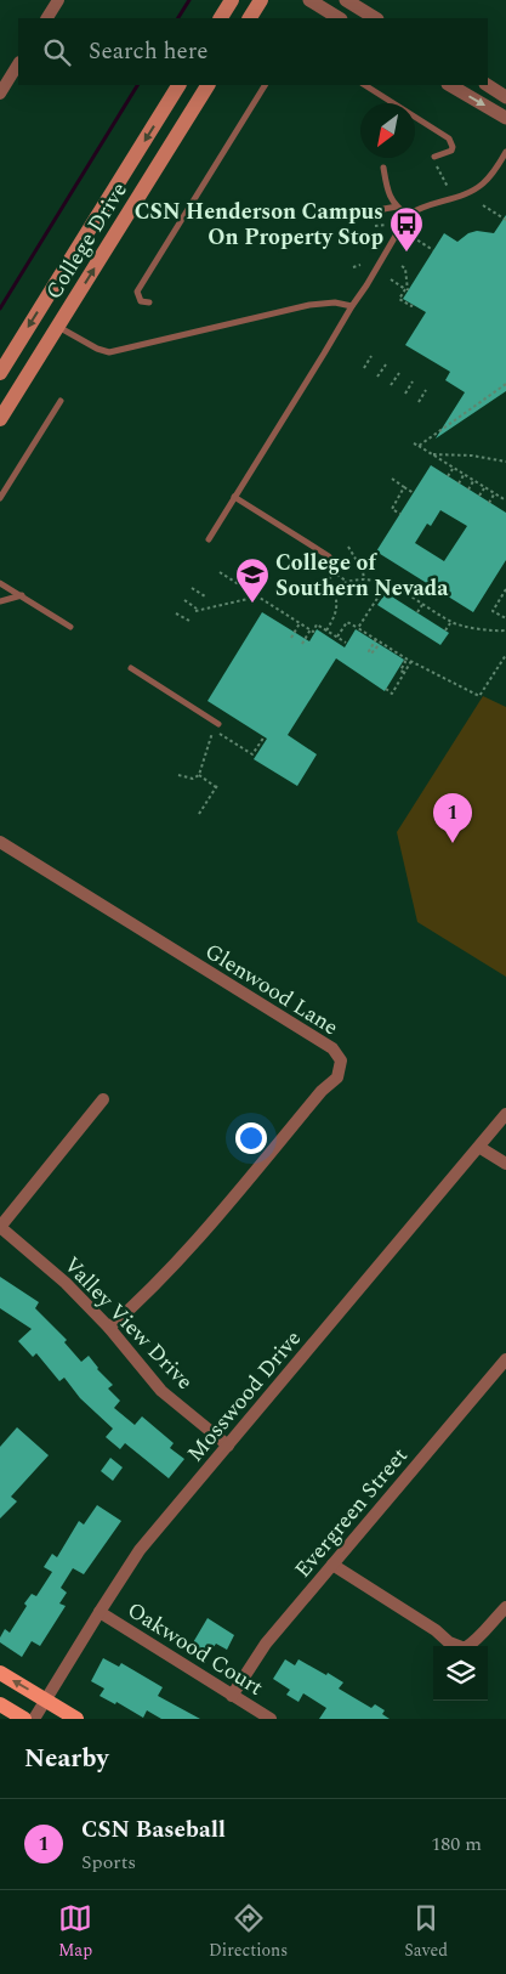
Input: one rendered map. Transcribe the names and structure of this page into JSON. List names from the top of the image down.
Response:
{
  "streets": {
    "main road": ["College Drive"],
    "street": [
      "Glenwood Lane",
      "Valley View Drive",
      "Mosswood Drive",
      "Evergreen Street",
      "Oakwood Court"
    ]
  },
  "crossings": [
    ["Glenwood Lane", "Valley View Drive"],
    ["Valley View Drive", "Mosswood Drive"],
    ["Mosswood Drive", "Oakwood Court"],
    ["Evergreen Street", "Oakwood Court"]
  ],
  "places": {
    "bus stop": ["CSN Henderson Campus On Property Stop"],
    "school or university": ["College of Southern Nevada"]
  },
  "north": "bottom left",
  "page": {
    "search": "Search here",
    "pins": "1",
    "heading": "Nearby",
    "list": [
      {
        "mark": "1",
        "name": "CSN Baseball",
        "note": "Sports",
        "value": "180 m"
      }
    ],
    "nav": ["Map", "Directions", "Saved"]
  }
}
